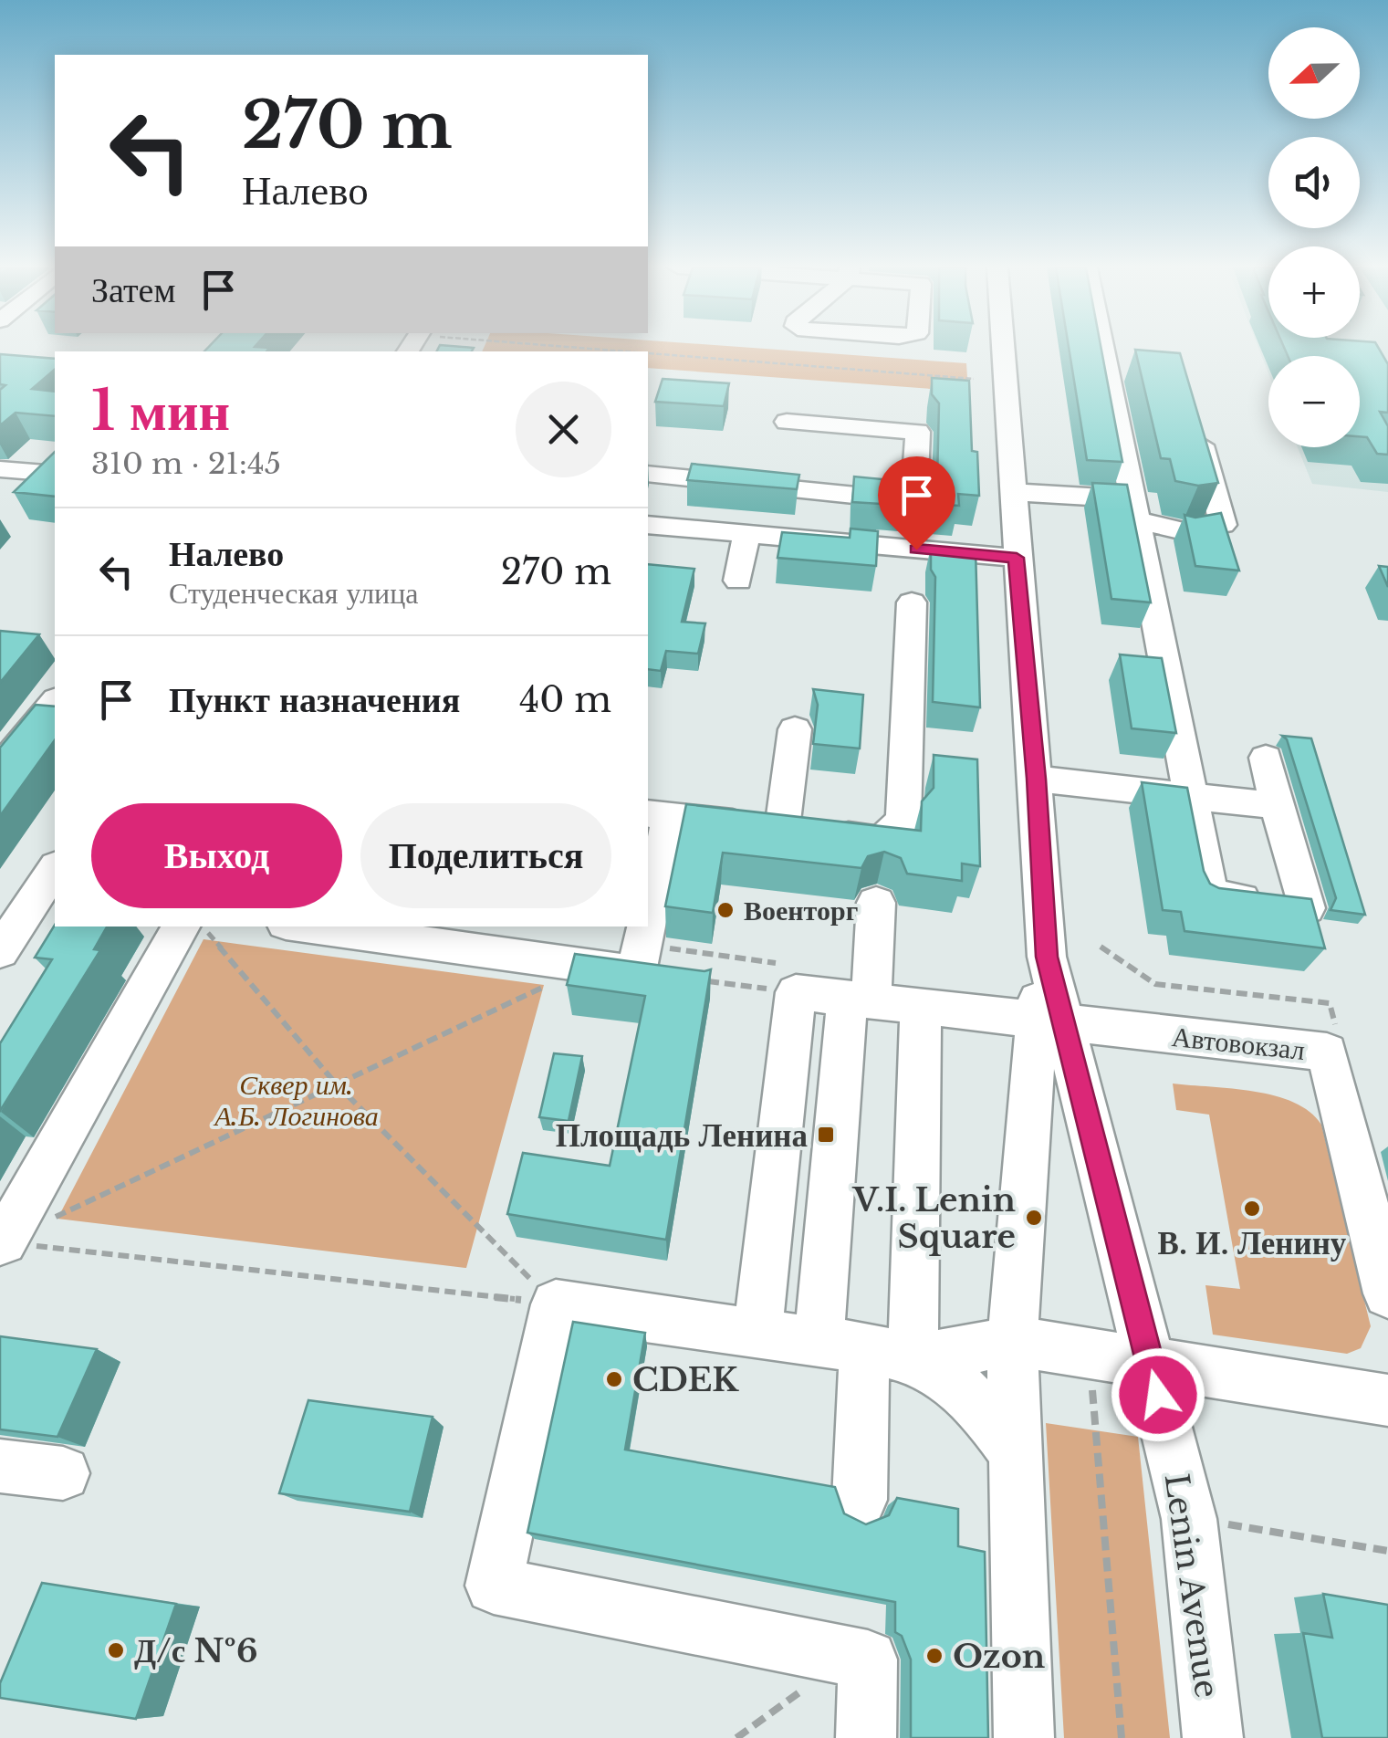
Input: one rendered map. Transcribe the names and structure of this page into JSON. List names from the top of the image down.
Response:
{
  "streets": {
    "street": ["Автовокзал", "Lenin Avenue"]
  },
  "crossings": [
    ["Автовокзал", "Lenin Avenue"]
  ],
  "parks": ["Сквер им. А.Б. Логинова"],
  "places": {
    "other": [
      "Военторг",
      "В. И. Ленину",
      "V.I. Lenin Square",
      "CDEK",
      "Д/с №6",
      "Ozon"
    ],
    "transit": ["Площадь Ленина"]
  },
  "north": "left",
  "page": {
    "map_buttons": ["+", "−"],
    "turn": ["270 m", "Налево"],
    "then": "Затем",
    "heading": ["1 мин", "310 m · 21:45"],
    "list": [
      {
        "name": "Налево",
        "note": "Студенческая улица",
        "value": "270 m"
      },
      {
        "name": "Пункт назначения",
        "value": "40 m"
      }
    ],
    "buttons": ["Выход", "Поделиться"]
  }
}
